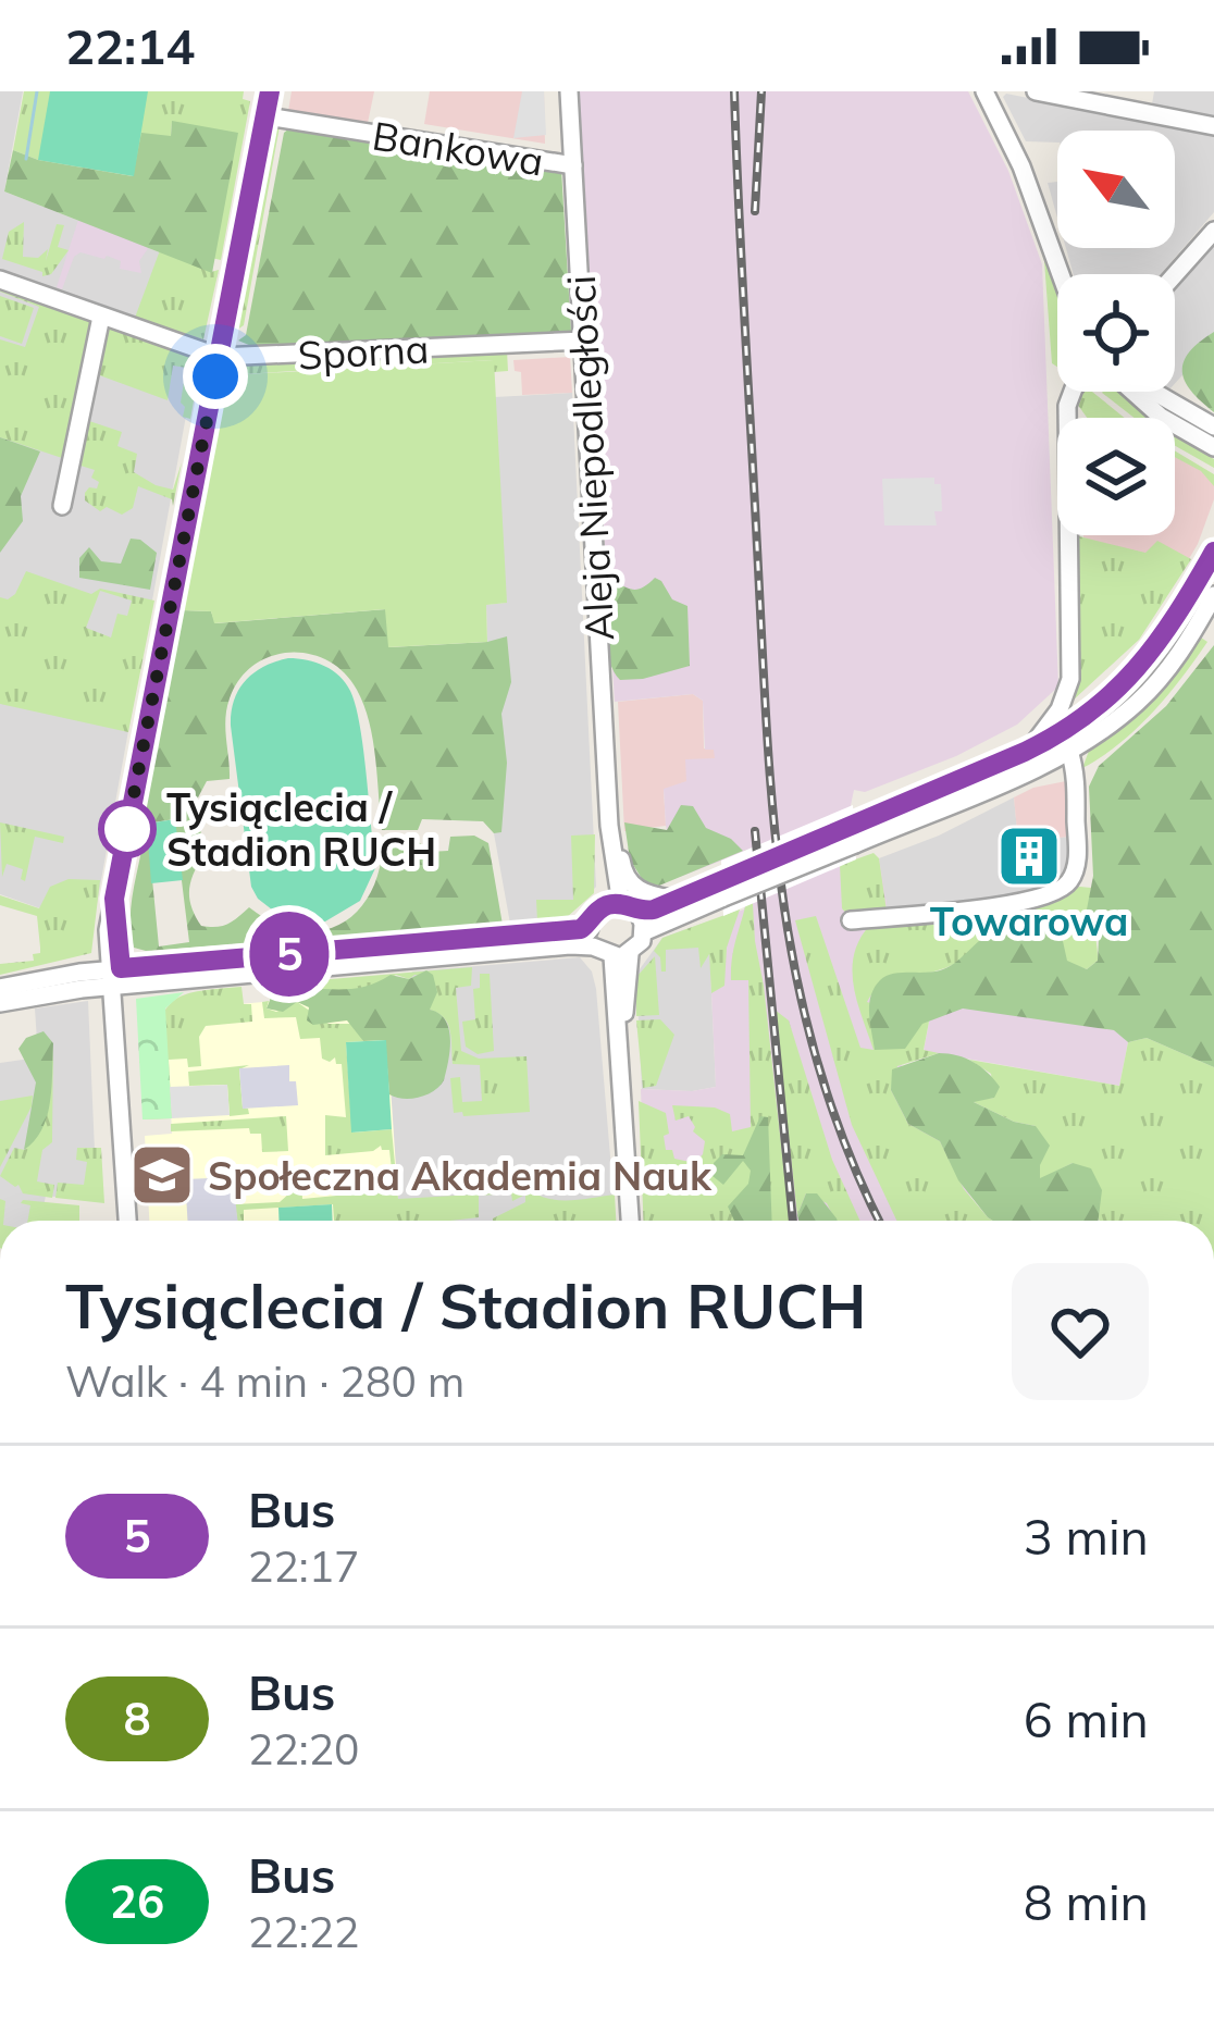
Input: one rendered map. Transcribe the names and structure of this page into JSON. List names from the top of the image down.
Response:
{
  "streets": {
    "street": ["Bankowa", "Sporna", "Aleja Niepodległości"]
  },
  "crossings": [
    ["Bankowa", "Aleja Niepodległości"],
    ["Sporna", "Aleja Niepodległości"]
  ],
  "places": {
    "other": ["Tysiąclecia / Stadion RUCH"],
    "building": ["Towarowa"],
    "school or university": ["Społeczna Akademia Nauk"]
  },
  "lines": ["bus line 5"],
  "north": "top left",
  "page": {
    "status": "22:14",
    "on_map": "5",
    "heading": ["Tysiąclecia / Stadion RUCH", "Walk · 4 min · 280 m"],
    "list": [
      {
        "mark": "5",
        "name": "Bus",
        "note": "22:17",
        "value": "3 min"
      },
      {
        "mark": "8",
        "name": "Bus",
        "note": "22:20",
        "value": "6 min"
      },
      {
        "mark": "26",
        "name": "Bus",
        "note": "22:22",
        "value": "8 min"
      }
    ]
  }
}
